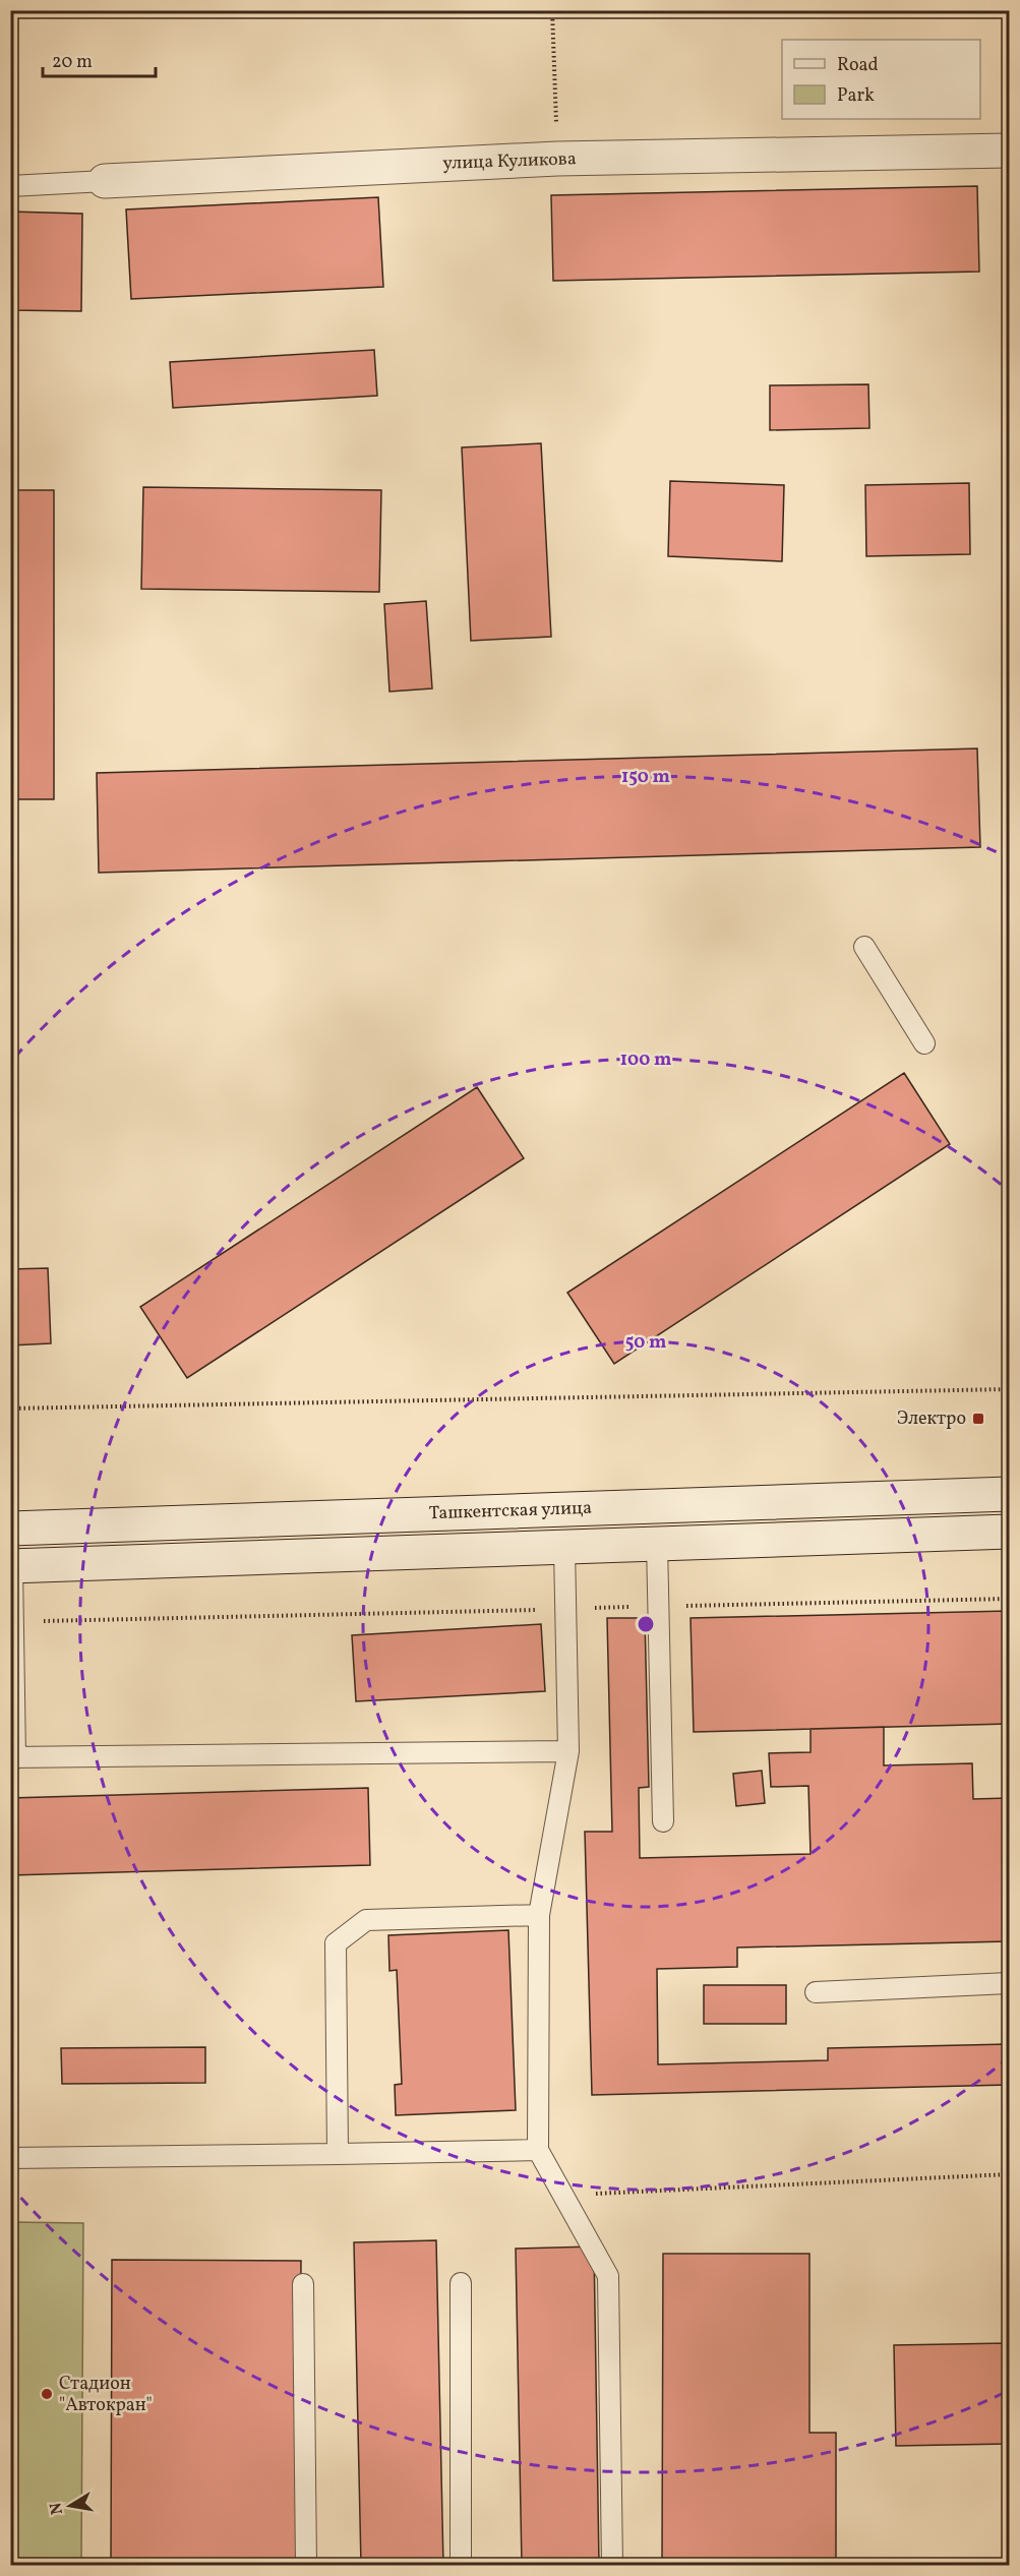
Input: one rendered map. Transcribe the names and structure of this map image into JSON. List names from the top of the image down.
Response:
{
  "streets": {
    "main road": ["улица Куликова", "Ташкентская улица"]
  },
  "places": {
    "transit": ["Электро"],
    "other": ["Стадион \"Автокран\""]
  },
  "legend": ["Road", "Park"],
  "scale_bar": "20 m",
  "north": "left",
  "rings": ["150 m", "100 m", "50 m"]
}
